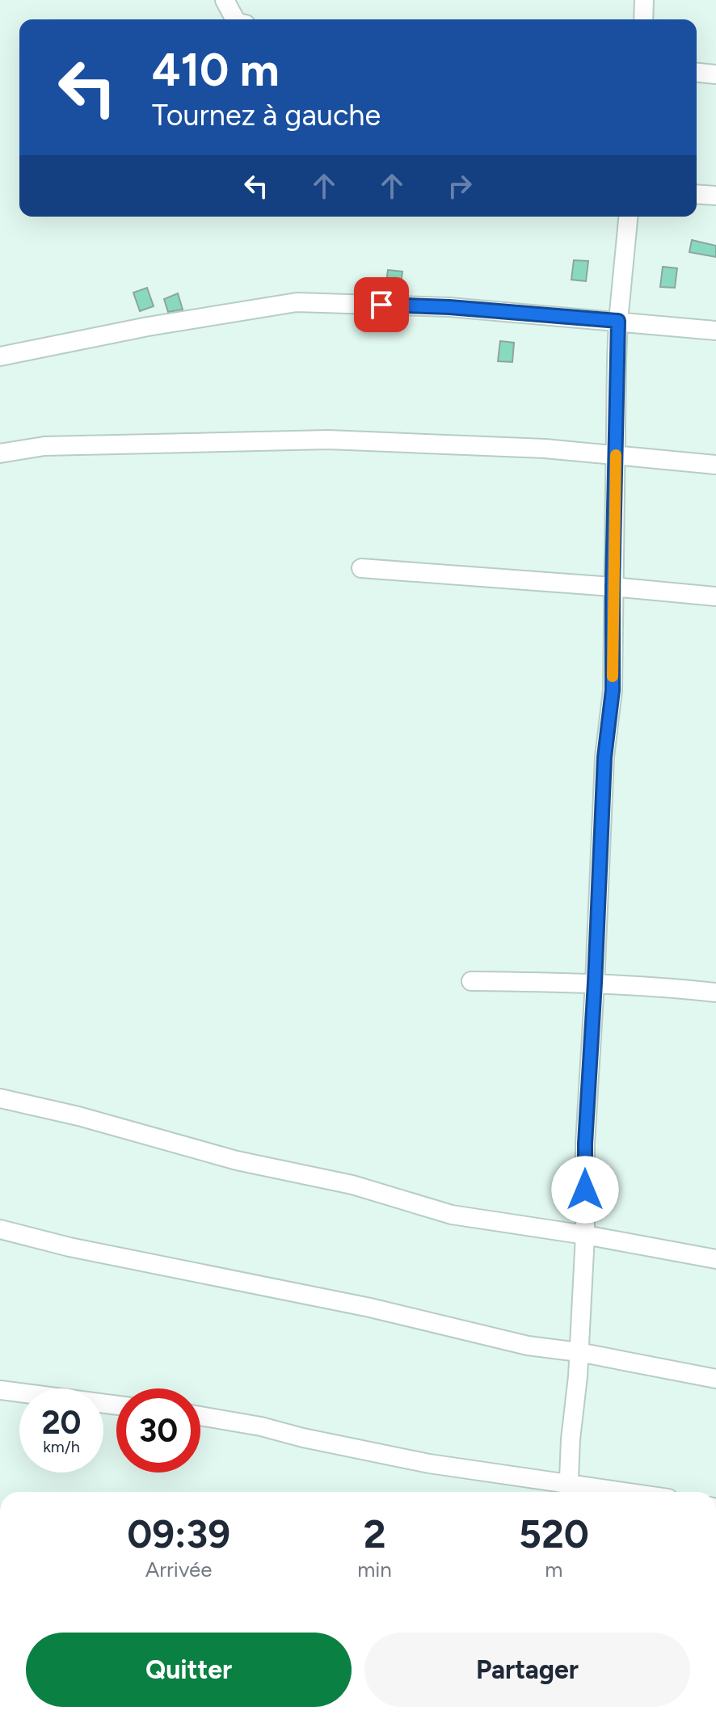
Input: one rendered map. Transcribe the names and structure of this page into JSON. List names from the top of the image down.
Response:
{
  "page": {
    "turn": ["410 m", "Tournez à gauche"],
    "speed": "20 km/h",
    "limit": "30",
    "eta": [
      "09:39",
      "Arrivée",
      "2",
      "min",
      "520",
      "m"
    ],
    "buttons": ["Quitter", "Partager"]
  }
}
